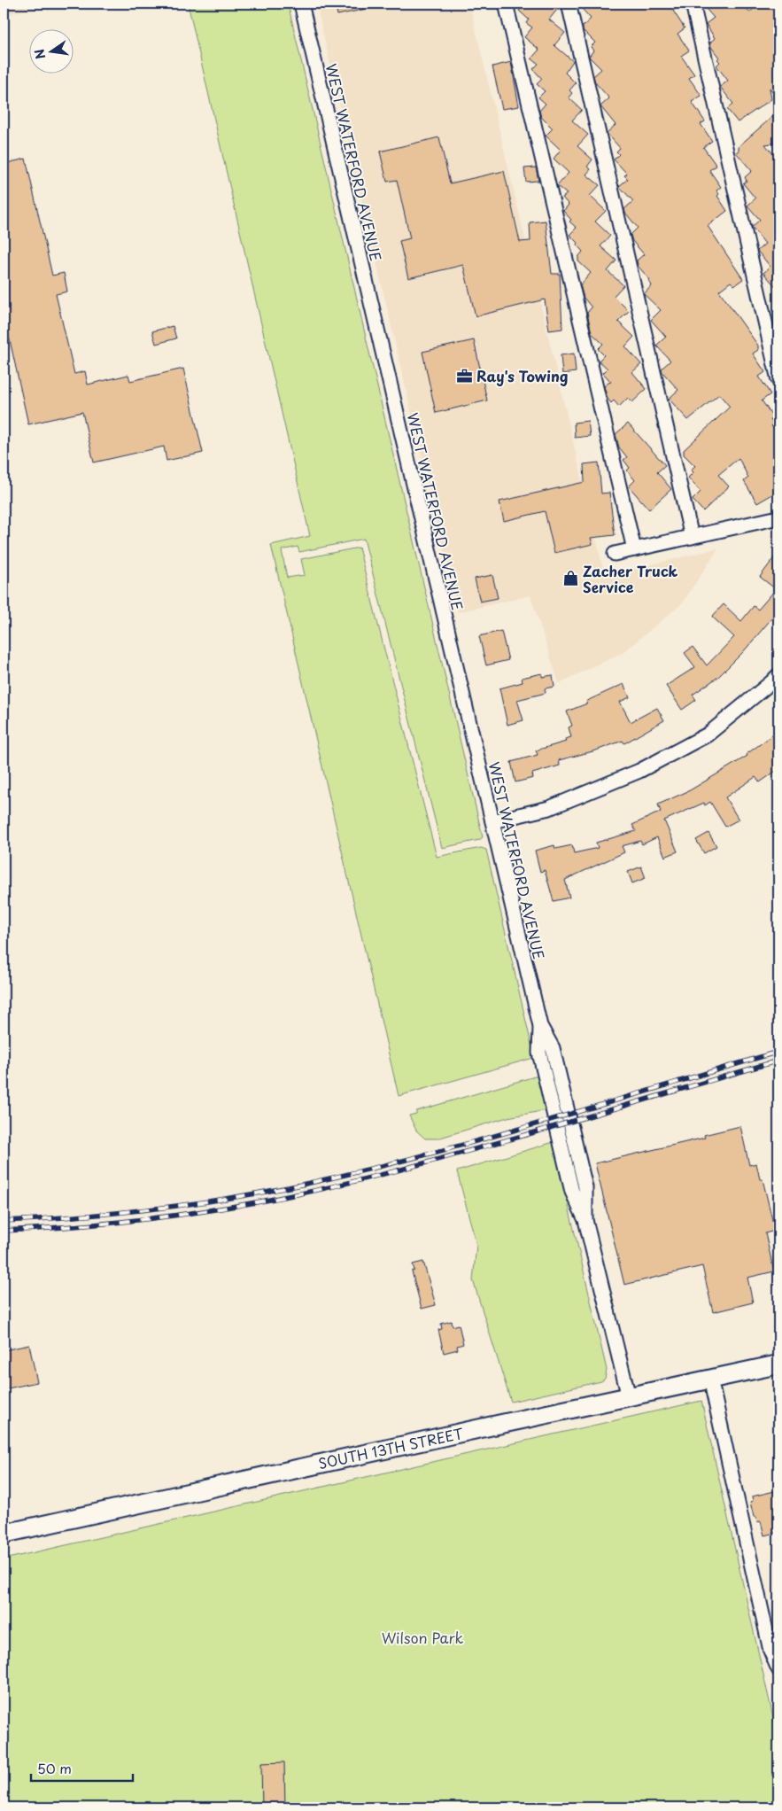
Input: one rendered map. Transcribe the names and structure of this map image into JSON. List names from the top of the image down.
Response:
{
  "streets": {
    "street": ["WEST WATERFORD AVENUE", "SOUTH 13TH STREET"]
  },
  "crossings": [
    ["WEST WATERFORD AVENUE", "SOUTH 13TH STREET"]
  ],
  "parks": ["Wilson Park"],
  "places": {
    "office": ["Ray's Towing"],
    "shop": ["Zacher Truck Service"]
  },
  "scale_bar": "50 m",
  "north": "left"
}
